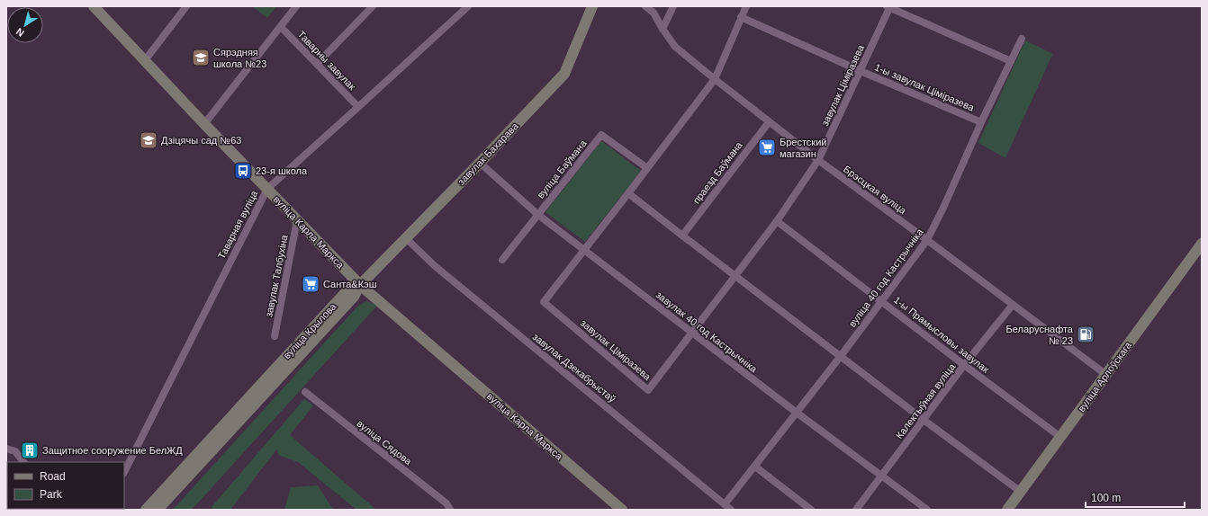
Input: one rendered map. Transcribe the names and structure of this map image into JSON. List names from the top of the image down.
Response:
{
  "streets": {
    "main road": [
      "завулак Бахарава",
      "вуліца Карла Маркса",
      "вуліца Крылова",
      "вуліца Арлоўскага"
    ],
    "street": [
      "Таварны завулак",
      "завулак Ціміразева",
      "1-ы завулак Ціміразева",
      "вуліца Баўмана",
      "праезд Баўмана",
      "Брэсцкая вуліца",
      "Таварная вуліца",
      "завулак Талбухіна",
      "вуліца 40 год Кастрычніка",
      "завулак 40 год Кастрычніка",
      "1-ы Прамысловы завулак",
      "завулак Дзекабрыстаў",
      "Калектыўная вуліца",
      "вуліца Сядова"
    ]
  },
  "crossings": [
    ["Таварны завулак", "Таварная вуліца"],
    ["завулак Ціміразева", "1-ы завулак Ціміразева"],
    ["завулак Ціміразева", "Брэсцкая вуліца"],
    ["завулак Ціміразева", "вуліца 40 год Кастрычніка"],
    ["завулак Ціміразева", "завулак 40 год Кастрычніка"],
    ["завулак Ціміразева", "1-ы Прамысловы завулак"],
    ["1-ы завулак Ціміразева", "вуліца 40 год Кастрычніка"],
    ["завулак Бахарава", "вуліца Карла Маркса"],
    ["завулак Бахарава", "вуліца Крылова"],
    ["завулак Бахарава", "завулак 40 год Кастрычніка"],
    ["завулак Бахарава", "завулак Дзекабрыстаў"],
    ["вуліца Баўмана", "завулак 40 год Кастрычніка"],
    ["праезд Баўмана", "Брэсцкая вуліца"],
    ["Брэсцкая вуліца", "вуліца 40 год Кастрычніка"],
    ["Брэсцкая вуліца", "вуліца Арлоўскага"],
    ["Брэсцкая вуліца", "Калектыўная вуліца"],
    ["Таварная вуліца", "вуліца Карла Маркса"],
    ["вуліца Карла Маркса", "завулак Талбухіна"],
    ["вуліца Карла Маркса", "вуліца Крылова"],
    ["вуліца 40 год Кастрычніка", "завулак 40 год Кастрычніка"],
    ["вуліца 40 год Кастрычніка", "1-ы Прамысловы завулак"],
    ["вуліца 40 год Кастрычніка", "завулак Дзекабрыстаў"],
    ["завулак 40 год Кастрычніка", "Калектыўная вуліца"],
    ["1-ы Прамысловы завулак", "вуліца Арлоўскага"],
    ["1-ы Прамысловы завулак", "Калектыўная вуліца"]
  ],
  "places": {
    "school or university": ["Сярэдняя школа №23", "Дзіцячы сад №63"],
    "supermarket": ["Брестский магазин", "Санта&Кэш"],
    "bus stop": ["23-я школа"],
    "fuel station": ["Беларуснафта № 23"],
    "building": ["Защитное сооружение БелЖД"]
  },
  "legend": ["Road", "Park"],
  "scale_bar": "100 m",
  "north": "bottom left"
}
